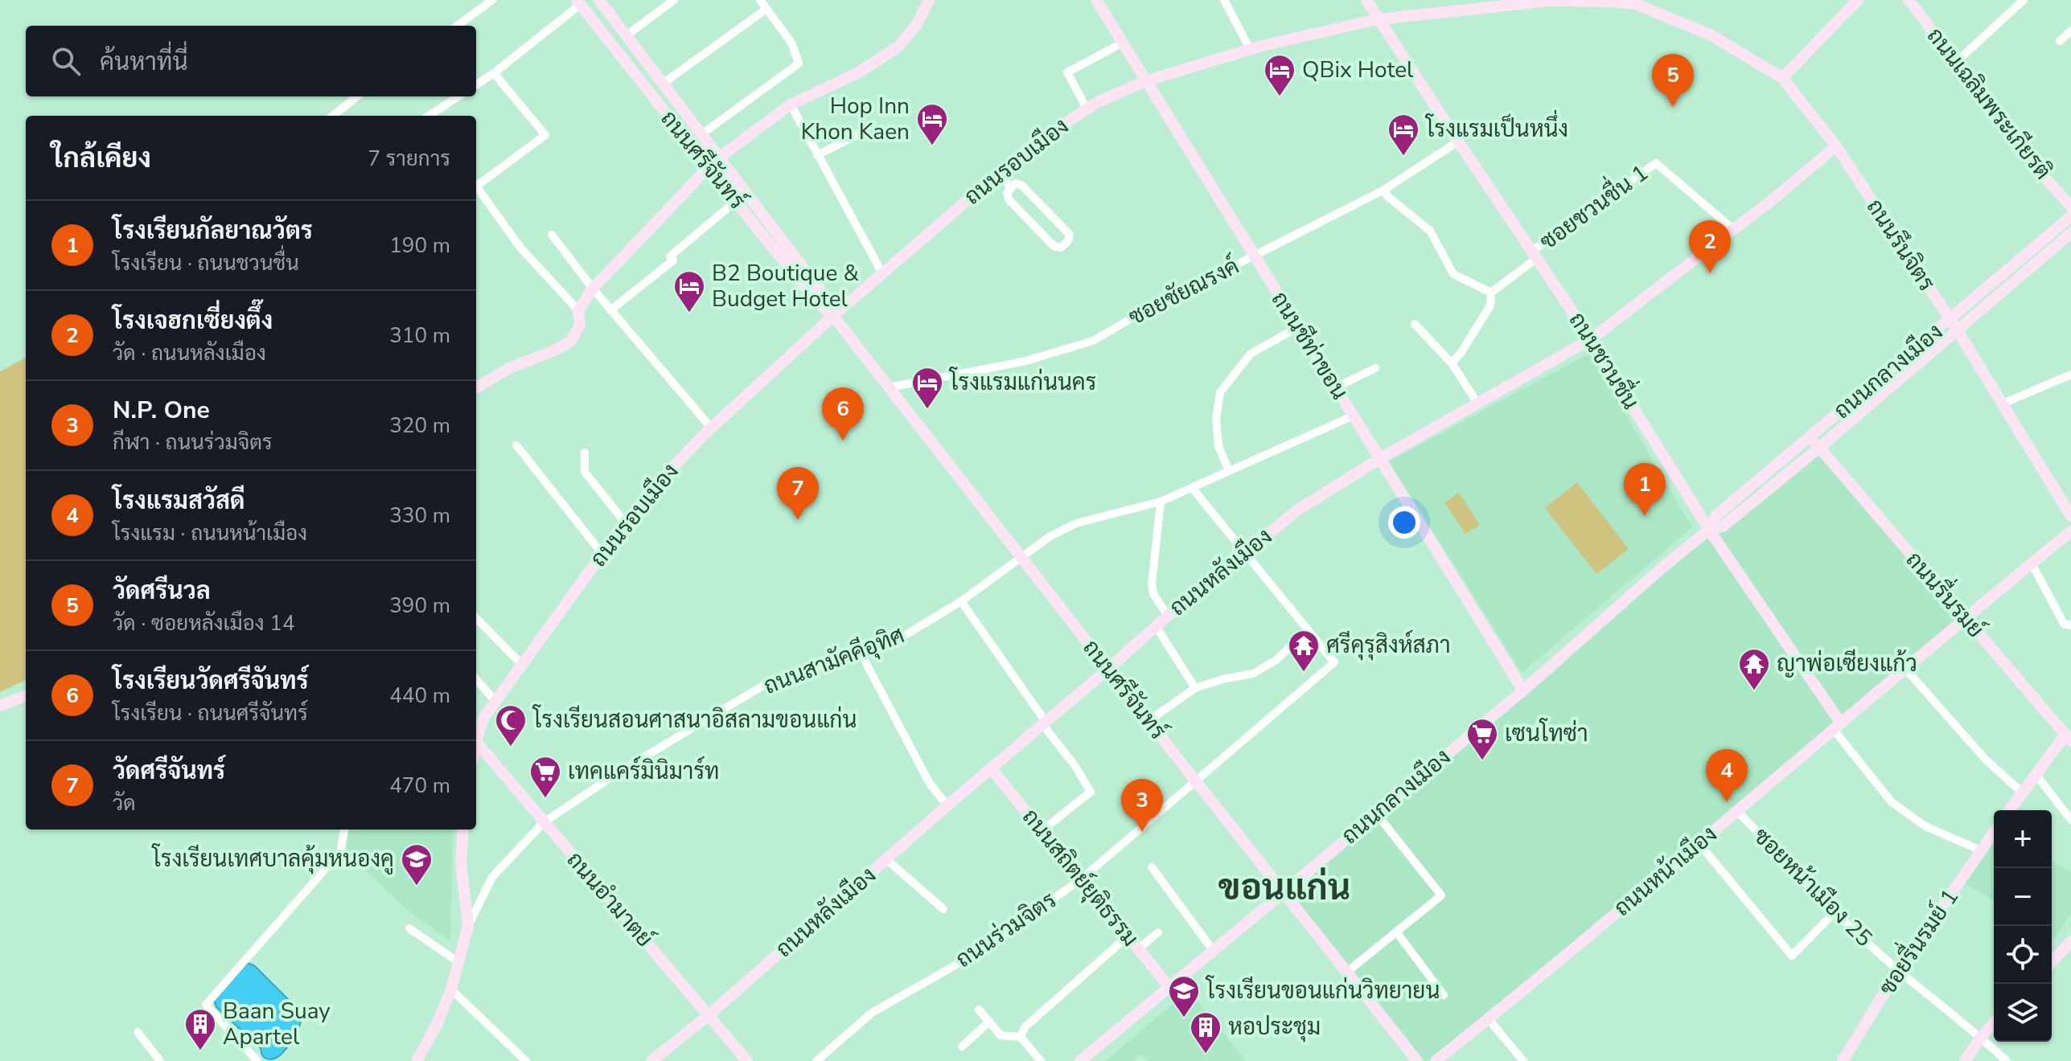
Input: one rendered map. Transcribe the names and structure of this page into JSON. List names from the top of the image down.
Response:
{
  "streets": {
    "street": [
      "ถนนเฉลิมพระเกียรติ",
      "ถนนศรีจันทร์",
      "ถนนรอบเมือง",
      "ซอยชวนชื่น 1",
      "ถนนรึนจิตร",
      "ซอยชัยณรงค์",
      "ถนนชีท่าขอน",
      "ถนนชวนชื่น",
      "ถนนกลางเมือง",
      "ถนนหลังเมือง",
      "ถนนรื่นรมย์",
      "ถนนสามัคคีอุทิศ",
      "ถนนหน้าเมือง",
      "ถนนสถิตย์ยุติธรรม",
      "ซอยหน้าเมือง 25",
      "ถนนอำมาตย์",
      "ถนนร่วมจิตร",
      "ซอยรื่นรมย์ 1"
    ]
  },
  "crossings": [
    ["ถนนศรีจันทร์", "ถนนรอบเมือง"],
    ["ถนนศรีจันทร์", "ซอยชัยณรงค์"],
    ["ถนนศรีจันทร์", "ถนนกลางเมือง"],
    ["ถนนศรีจันทร์", "ถนนหลังเมือง"],
    ["ถนนศรีจันทร์", "ถนนสามัคคีอุทิศ"],
    ["ถนนศรีจันทร์", "ถนนร่วมจิตร"],
    ["ถนนรอบเมือง", "ถนนรึนจิตร"],
    ["ถนนรอบเมือง", "ถนนชีท่าขอน"],
    ["ถนนรอบเมือง", "ถนนชวนชื่น"],
    ["ซอยชวนชื่น 1", "ถนนชวนชื่น"],
    ["ซอยชวนชื่น 1", "ถนนหลังเมือง"],
    ["ถนนรึนจิตร", "ถนนกลางเมือง"],
    ["ถนนรึนจิตร", "ถนนหลังเมือง"],
    ["ซอยชัยณรงค์", "ถนนชีท่าขอน"],
    ["ซอยชัยณรงค์", "ถนนชวนชื่น"],
    ["ถนนชีท่าขอน", "ถนนกลางเมือง"],
    ["ถนนชีท่าขอน", "ถนนหลังเมือง"],
    ["ถนนชีท่าขอน", "ถนนสามัคคีอุทิศ"],
    ["ถนนชวนชื่น", "ถนนกลางเมือง"],
    ["ถนนชวนชื่น", "ถนนหลังเมือง"],
    ["ถนนชวนชื่น", "ถนนหน้าเมือง"],
    ["ถนนกลางเมือง", "ถนนรื่นรมย์"],
    ["ถนนกลางเมือง", "ถนนสถิตย์ยุติธรรม"],
    ["ถนนหลังเมือง", "ถนนสถิตย์ยุติธรรม"],
    ["ถนนหลังเมือง", "ถนนอำมาตย์"],
    ["ถนนรื่นรมย์", "ถนนหน้าเมือง"],
    ["ถนนสามัคคีอุทิศ", "ถนนอำมาตย์"],
    ["ถนนหน้าเมือง", "ซอยหน้าเมือง 25"],
    ["ถนนสถิตย์ยุติธรรม", "ถนนร่วมจิตร"],
    ["ซอยหน้าเมือง 25", "ซอยรื่นรมย์ 1"]
  ],
  "districts": ["ขอนแก่น"],
  "places": {
    "hotel": [
      "QBix Hotel",
      "Hop Inn Khon Kaen",
      "โรงแรมเป็นหนึ่ง",
      "B2 Boutique & Budget Hotel",
      "โรงแรมแก่นนคร"
    ],
    "temple": ["ศรีคุรุสิงห์สภา", "ญาพ่อเซียงแก้ว"],
    "mosque": ["โรงเรียนสอนศาสนาอิสลามขอนแก่น"],
    "supermarket": ["เซนโทซ่า", "เทคแคร์มินิมาร์ท"],
    "school or university": ["โรงเรียนเทศบาลคุ้มหนองคู", "โรงเรียนขอนแก่นวิทยายน"],
    "building": ["Baan Suay Apartel", "หอประชุม"]
  },
  "page": {
    "search": "ค้นหาที่นี่",
    "pins": [
      "5",
      "2",
      "6",
      "1",
      "7",
      "4",
      "3"
    ],
    "heading": ["ใกล้เคียง", "7 รายการ"],
    "list": [
      {
        "mark": "1",
        "name": "โรงเรียนกัลยาณวัตร",
        "note": "โรงเรียน · ถนนชวนชื่น",
        "value": "190 m"
      },
      {
        "mark": "2",
        "name": "โรงเจฮกเซี่ยงตึ๊ง",
        "note": "วัด · ถนนหลังเมือง",
        "value": "310 m"
      },
      {
        "mark": "3",
        "name": "N.P. One",
        "note": "กีฬา · ถนนร่วมจิตร",
        "value": "320 m"
      },
      {
        "mark": "4",
        "name": "โรงแรมสวัสดี",
        "note": "โรงแรม · ถนนหน้าเมือง",
        "value": "330 m"
      },
      {
        "mark": "5",
        "name": "วัดศรีนวล",
        "note": "วัด · ซอยหลังเมือง 14",
        "value": "390 m"
      },
      {
        "mark": "6",
        "name": "โรงเรียนวัดศรีจันทร์",
        "note": "โรงเรียน · ถนนศรีจันทร์",
        "value": "440 m"
      },
      {
        "mark": "7",
        "name": "วัดศรีจันทร์",
        "note": "วัด",
        "value": "470 m"
      }
    ],
    "map_buttons": ["+", "−"]
  }
}
